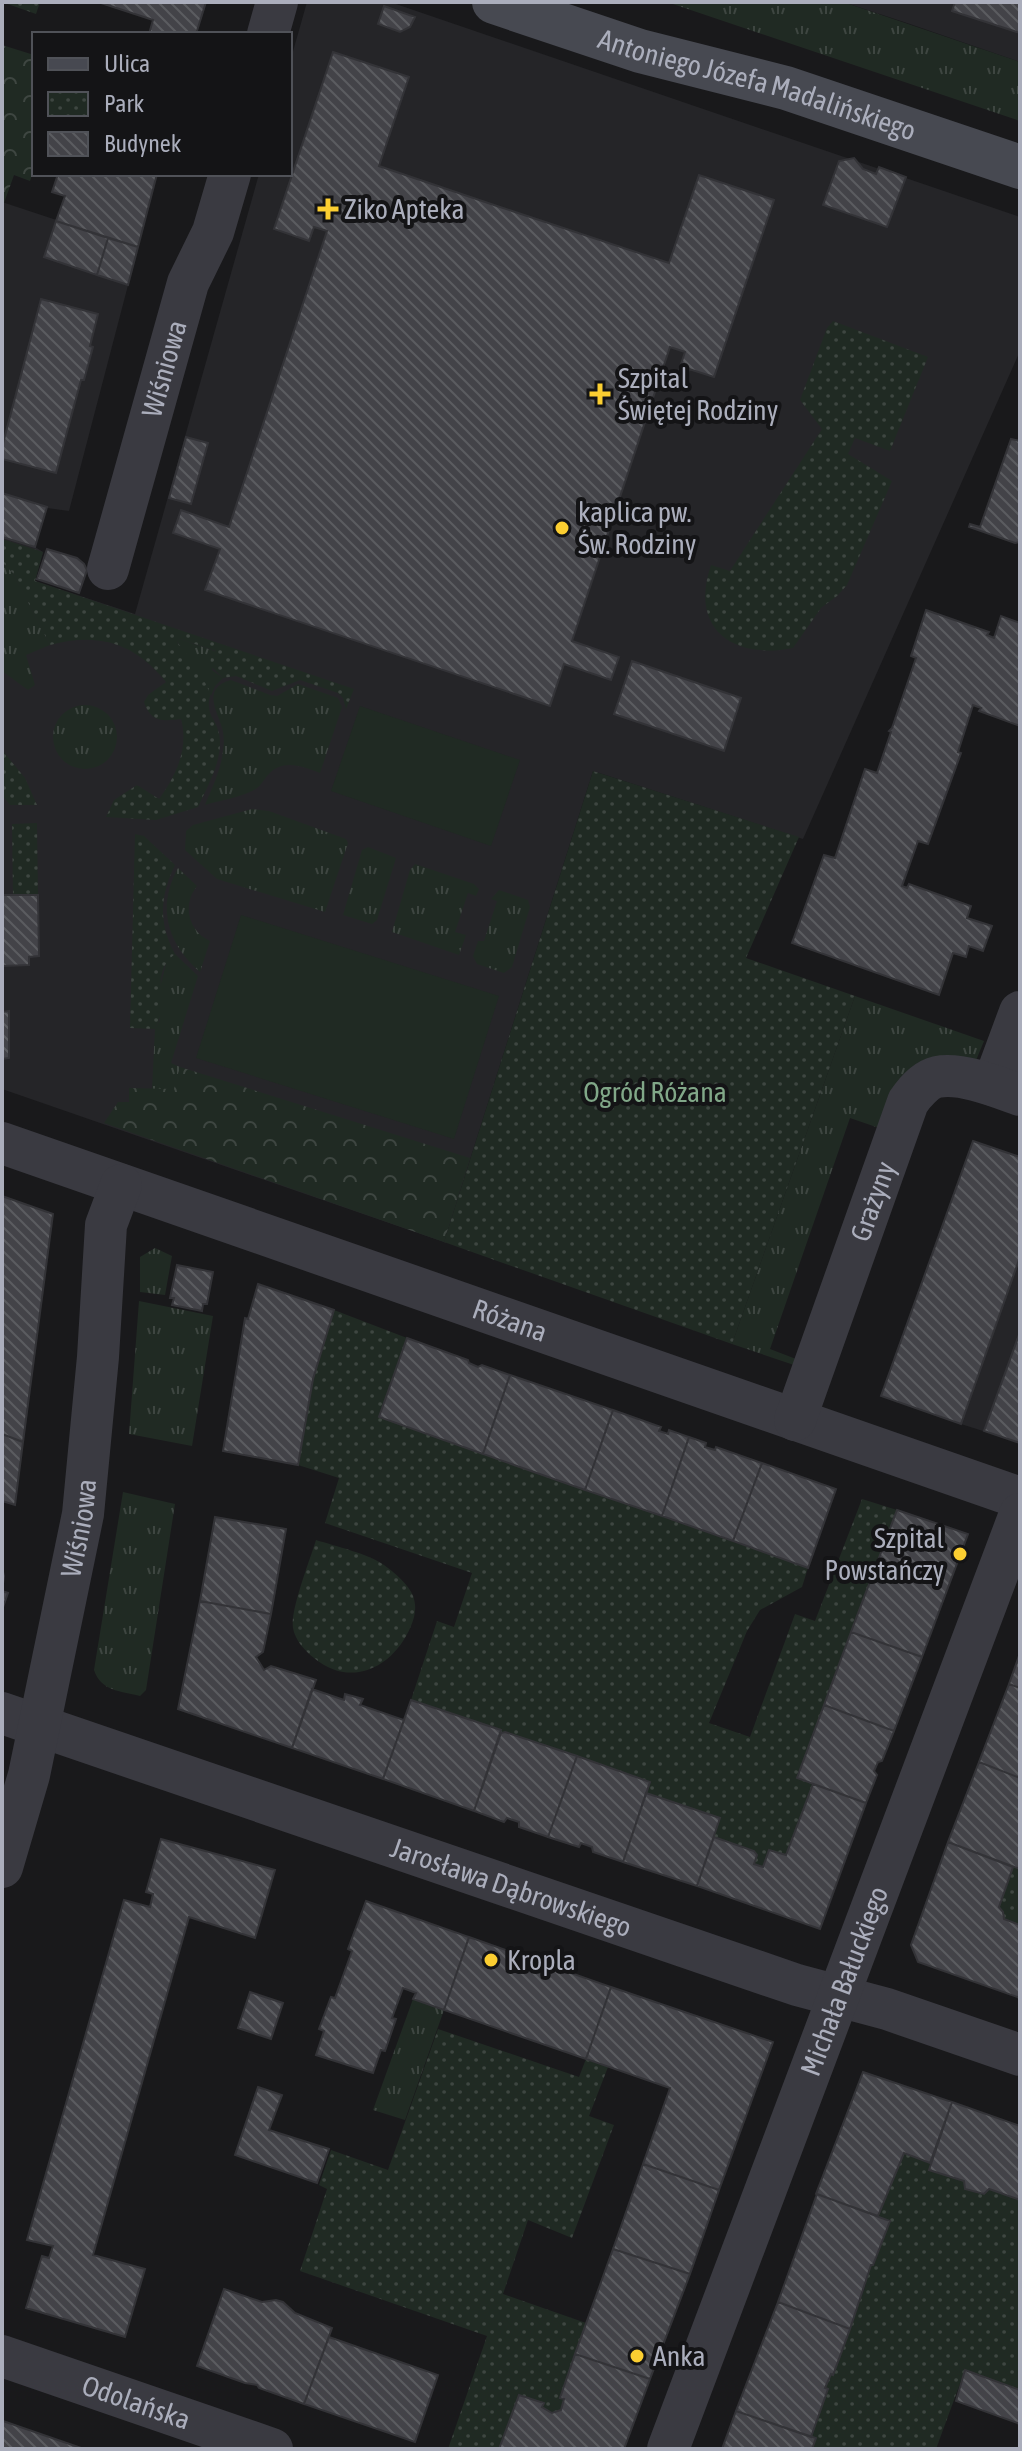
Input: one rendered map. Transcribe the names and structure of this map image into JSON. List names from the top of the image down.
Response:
{
  "streets": {
    "street": [
      "Antoniego Józefa Madalińskiego",
      "Wiśniowa",
      "Grażyny",
      "Różana",
      "Jarosława Dąbrowskiego",
      "Michała Bałuckiego",
      "Odolańska"
    ]
  },
  "crossings": [
    ["Wiśniowa", "Różana"],
    ["Wiśniowa", "Jarosława Dąbrowskiego"],
    ["Grażyny", "Różana"],
    ["Jarosława Dąbrowskiego", "Michała Bałuckiego"]
  ],
  "parks": ["Ogród Różana"],
  "places": {
    "health": ["Ziko Apteka", "Szpital Świętej Rodziny"],
    "other": [
      "kaplica pw. Św. Rodziny",
      "Szpital Powstańczy",
      "Kropla",
      "Anka"
    ]
  },
  "legend": ["Ulica", "Park", "Budynek"]
}
